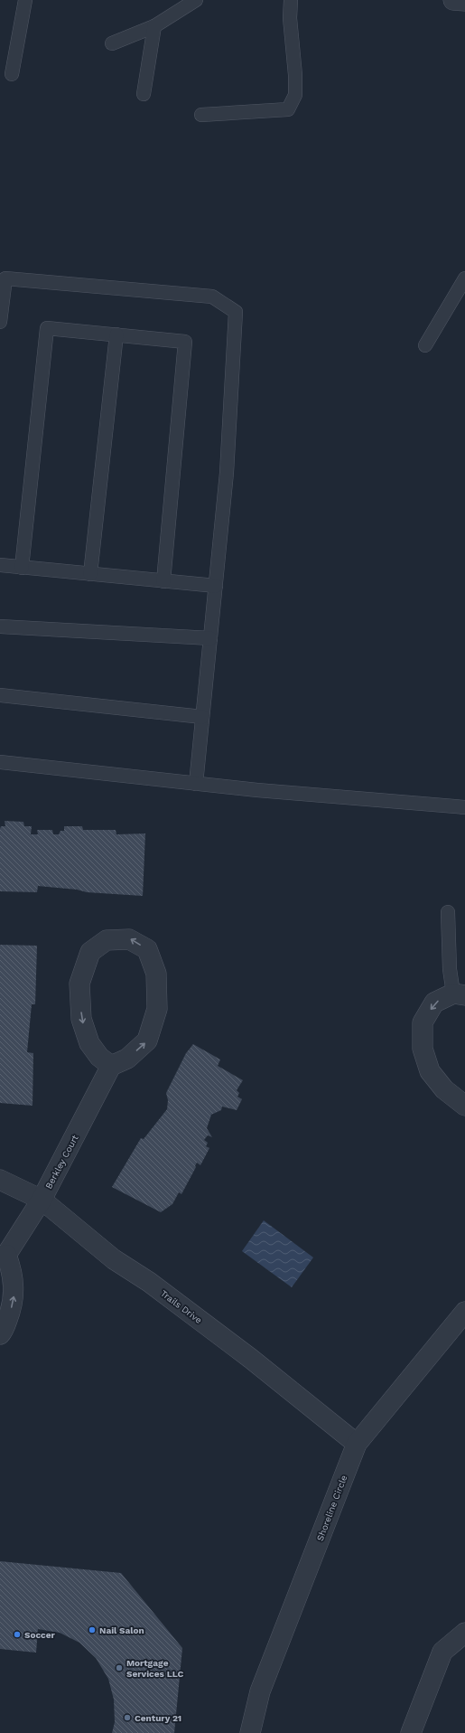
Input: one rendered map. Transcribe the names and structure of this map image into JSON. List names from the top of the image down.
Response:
{
  "streets": {
    "street": ["Berkley Court", "Trails Drive", "Shoreline Circle"]
  },
  "crossings": [
    ["Berkley Court", "Trails Drive"],
    ["Trails Drive", "Shoreline Circle"]
  ],
  "places": [
    "Nail Salon",
    "Soccer",
    "Mortgage Services LLC",
    "Century 21"
  ]
}
